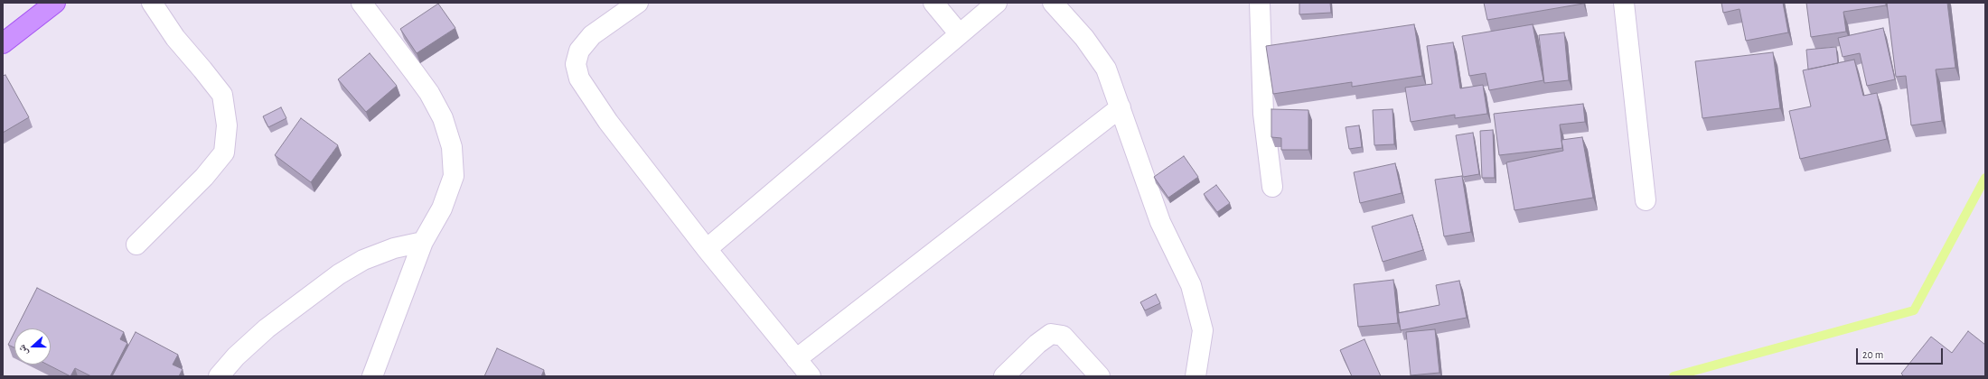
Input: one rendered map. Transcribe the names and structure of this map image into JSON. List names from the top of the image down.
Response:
{
  "scale_bar": "20 m",
  "north": "left"
}
